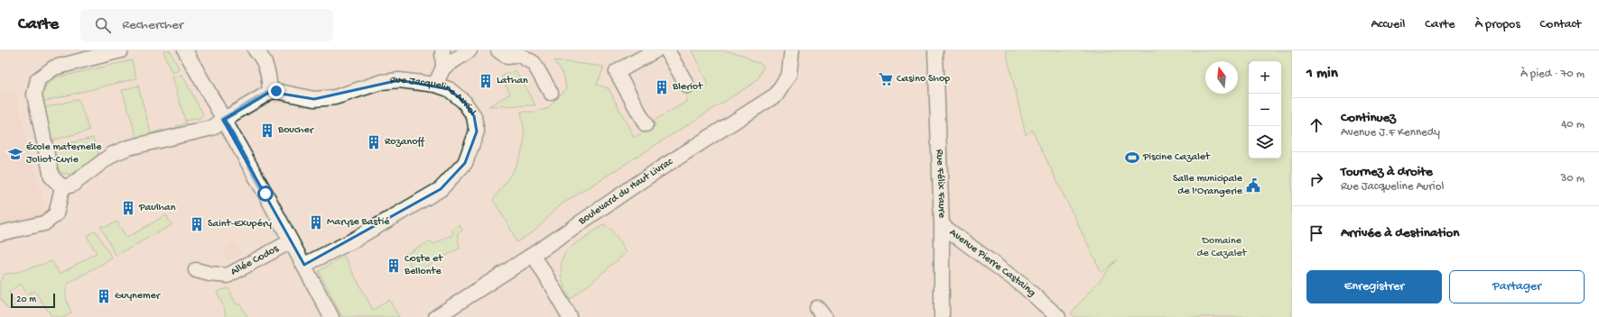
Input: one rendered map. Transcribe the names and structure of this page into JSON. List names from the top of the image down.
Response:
{
  "streets": {
    "street": [
      "Rue Jacqueline Auriol",
      "Rue Félix Faure",
      "Boulevard du Haut Livrac",
      "Allée Codos",
      "Avenue Pierre Castaing"
    ]
  },
  "crossings": [
    ["Rue Félix Faure", "Avenue Pierre Castaing"]
  ],
  "parks": ["Domaine de Cazalet"],
  "places": {
    "supermarket": ["Casino Shop"],
    "building": [
      "Lathan",
      "Bleriot",
      "Boucher",
      "Rozanoff",
      "Paulhan",
      "Maryse Bastié",
      "Saint-Exupéry",
      "Coste et Bellonte",
      "Guynemer"
    ],
    "school or university": ["École maternelle Joliot-Curie"],
    "sports": ["Piscine Cazalet"],
    "public building": ["Salle municipale de l'Orangerie"]
  },
  "scale_bar": "20 m",
  "north": "top",
  "page": {
    "header": "Carte",
    "search": "Rechercher",
    "nav": [
      "Accueil",
      "Carte",
      "À propos",
      "Contact"
    ],
    "heading": ["1 min", "À pied · 70 m"],
    "map_buttons": ["+", "−"],
    "list": [
      ["Continuez", "Avenue J.F Kennedy", "40 m"],
      ["Tournez à droite", "Rue Jacqueline Auriol", "30 m"],
      "Arrivée à destination"
    ],
    "buttons": ["Enregistrer", "Partager"],
    "scale": "20 m"
  }
}
